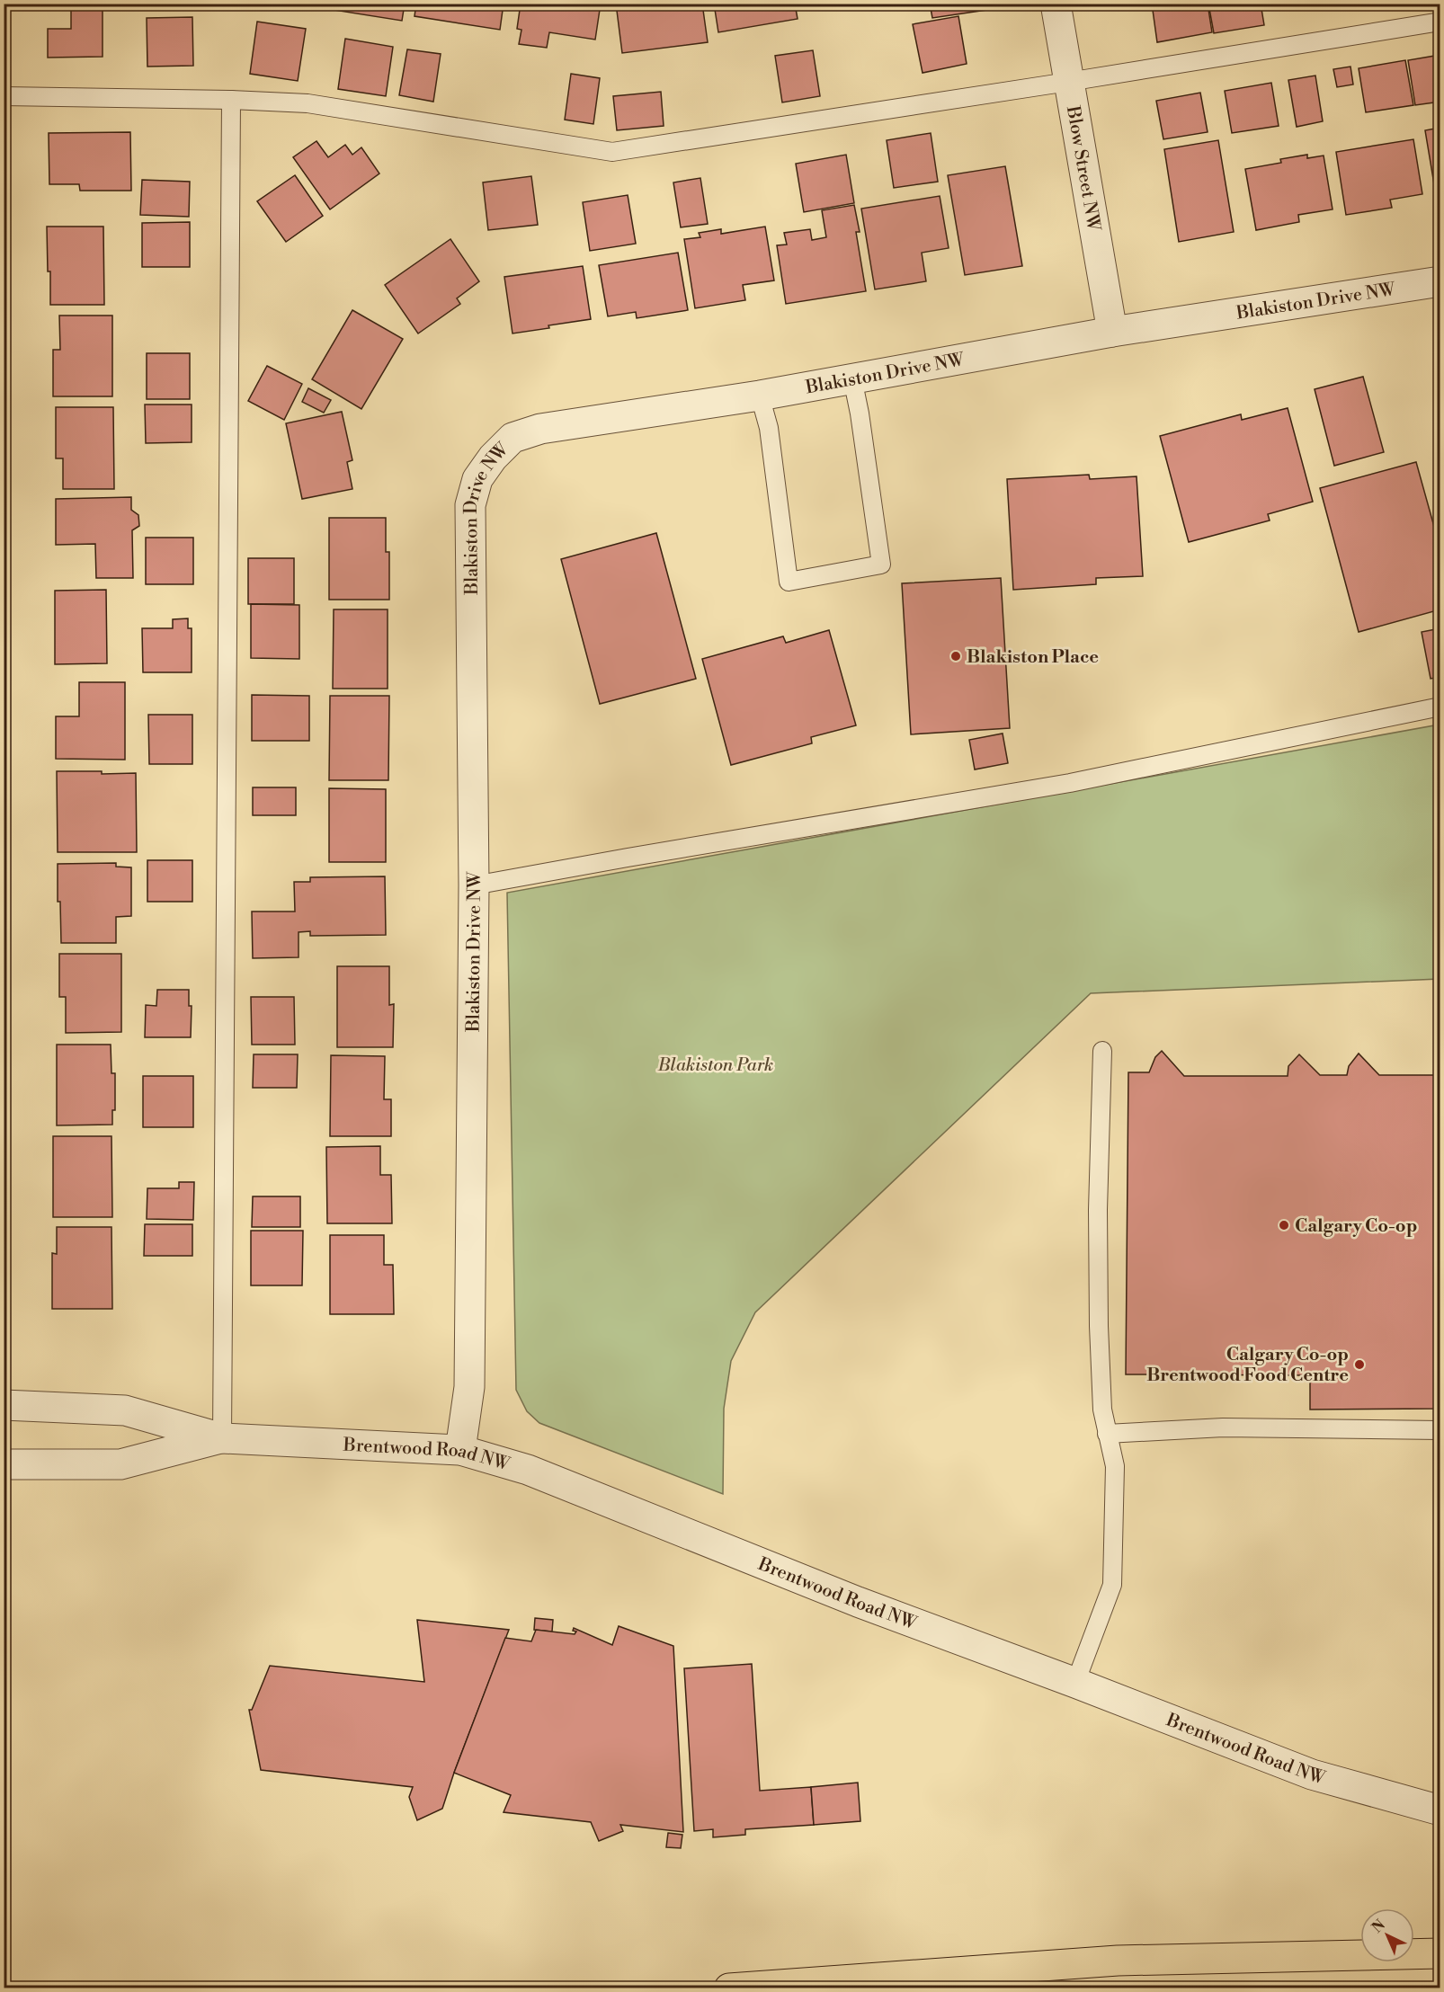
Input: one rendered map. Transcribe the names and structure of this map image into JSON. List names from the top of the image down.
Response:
{
  "streets": {
    "street": ["Blow Street NW", "Blakiston Drive NW", "Brentwood Road NW"]
  },
  "crossings": [
    ["Blow Street NW", "Blakiston Drive NW"],
    ["Blakiston Drive NW", "Brentwood Road NW"]
  ],
  "parks": ["Blakiston Park"],
  "places": ["Blakiston Place", "Calgary Co-op", "Calgary Co-op Brentwood Food Centre"],
  "north": "top left"
}
